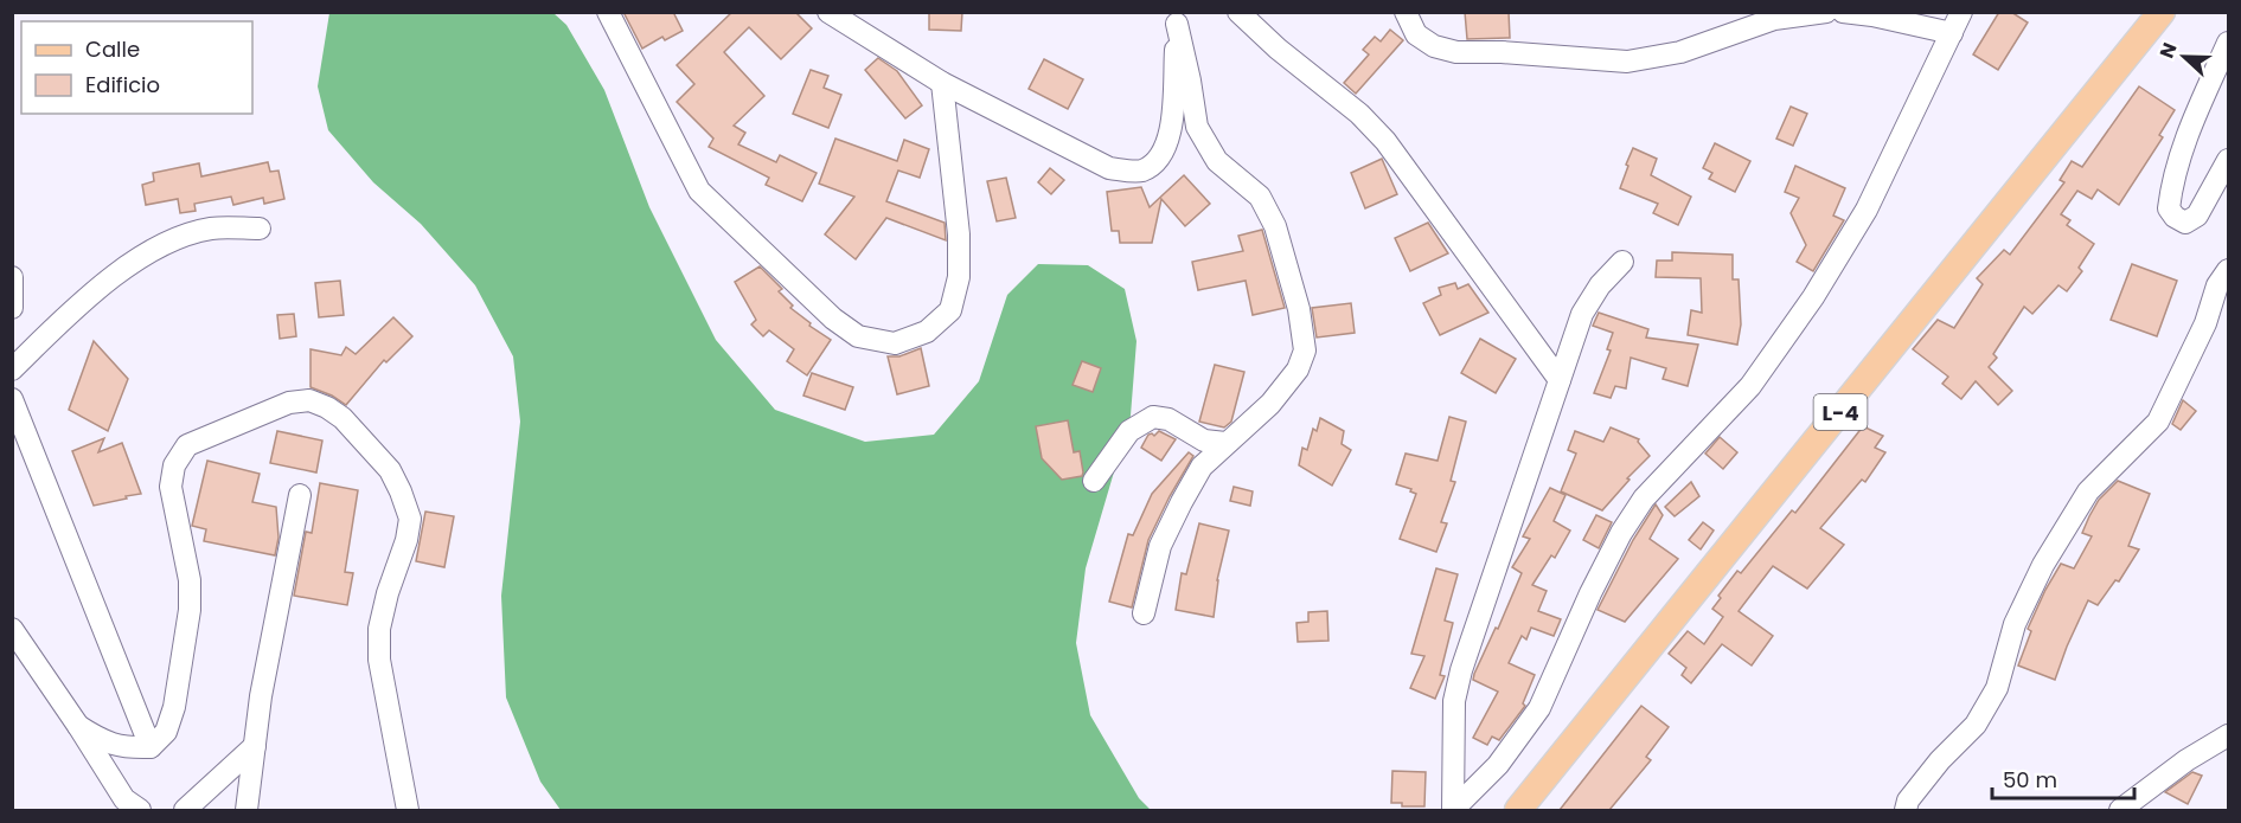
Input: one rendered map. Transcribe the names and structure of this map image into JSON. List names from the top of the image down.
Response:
{
  "streets": {
    "main road": ["L-4"]
  },
  "legend": ["Calle", "Edificio"],
  "scale_bar": "50 m",
  "north": "left"
}
